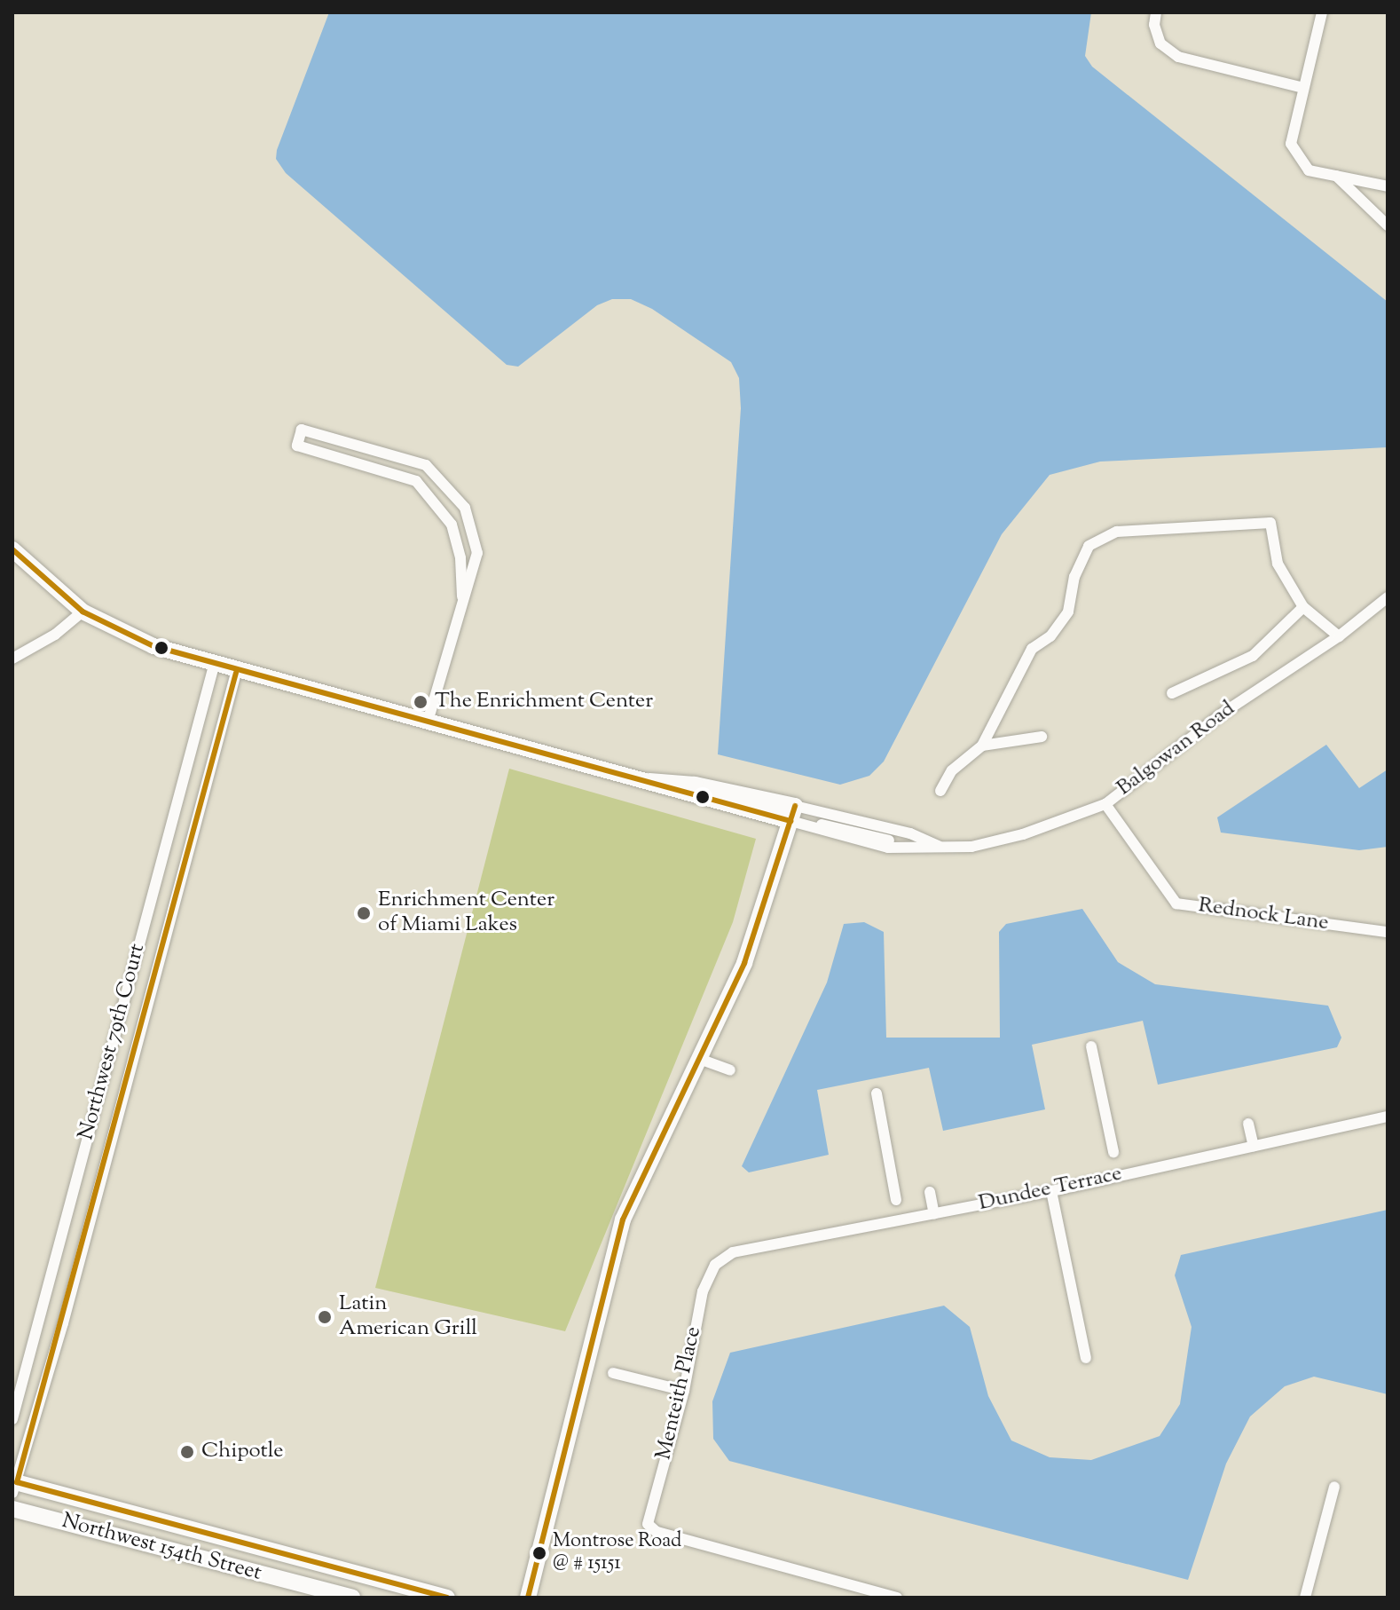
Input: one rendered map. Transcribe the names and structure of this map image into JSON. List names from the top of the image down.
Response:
{
  "streets": {
    "street": [
      "Balgowan Road",
      "Rednock Lane",
      "Northwest 79th Court",
      "Dundee Terrace",
      "Menteith Place",
      "Northwest 154th Street"
    ]
  },
  "crossings": [
    ["Balgowan Road", "Rednock Lane"],
    ["Northwest 79th Court", "Northwest 154th Street"],
    ["Dundee Terrace", "Menteith Place"]
  ],
  "places": [
    "The Enrichment Center",
    "Enrichment Center of Miami Lakes",
    "Latin American Grill",
    "Chipotle",
    "Montrose Road @ # 15151"
  ]
}
